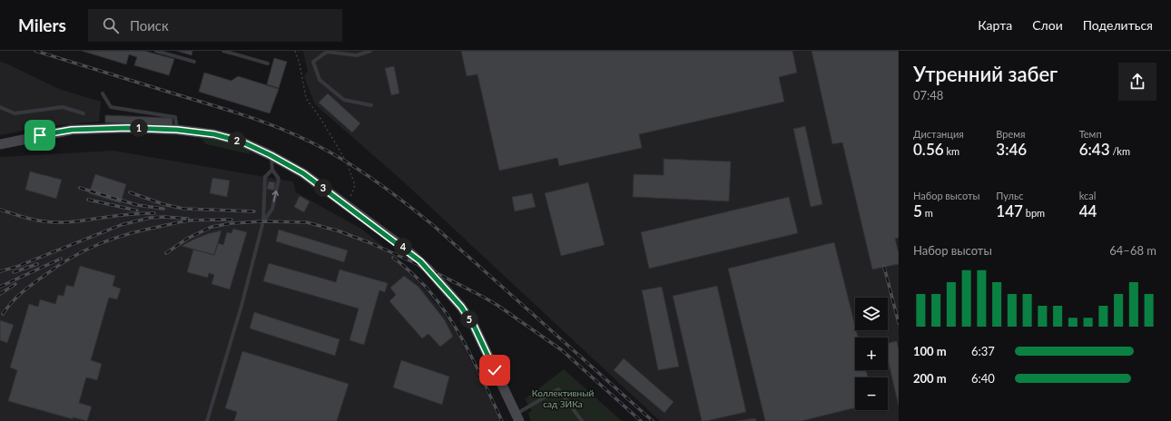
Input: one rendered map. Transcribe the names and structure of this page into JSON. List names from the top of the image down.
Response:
{
  "parks": ["Коллективный сад ЗИКа"],
  "page": {
    "header": "Milers",
    "search": "Поиск",
    "nav": ["Карта", "Слои", "Поделиться"],
    "heading": ["Утренний забег", "07:48"],
    "stats": [
      ["Дистанция", "0.56 km"],
      ["Время", "3:46"],
      ["Темп", "6:43 /km"],
      ["Набор высоты", "5 m"],
      ["Пульс", "147 bpm"],
      ["kcal", "44"]
    ],
    "pins": [
      "1",
      "2",
      "3",
      "4",
      "5"
    ],
    "chart": ["Набор высоты", "64–68 m"],
    "map_buttons": ["+", "−"],
    "list": [
      {
        "name": "100 m",
        "note": "6:37"
      },
      {
        "name": "200 m",
        "note": "6:40"
      }
    ]
  }
}
